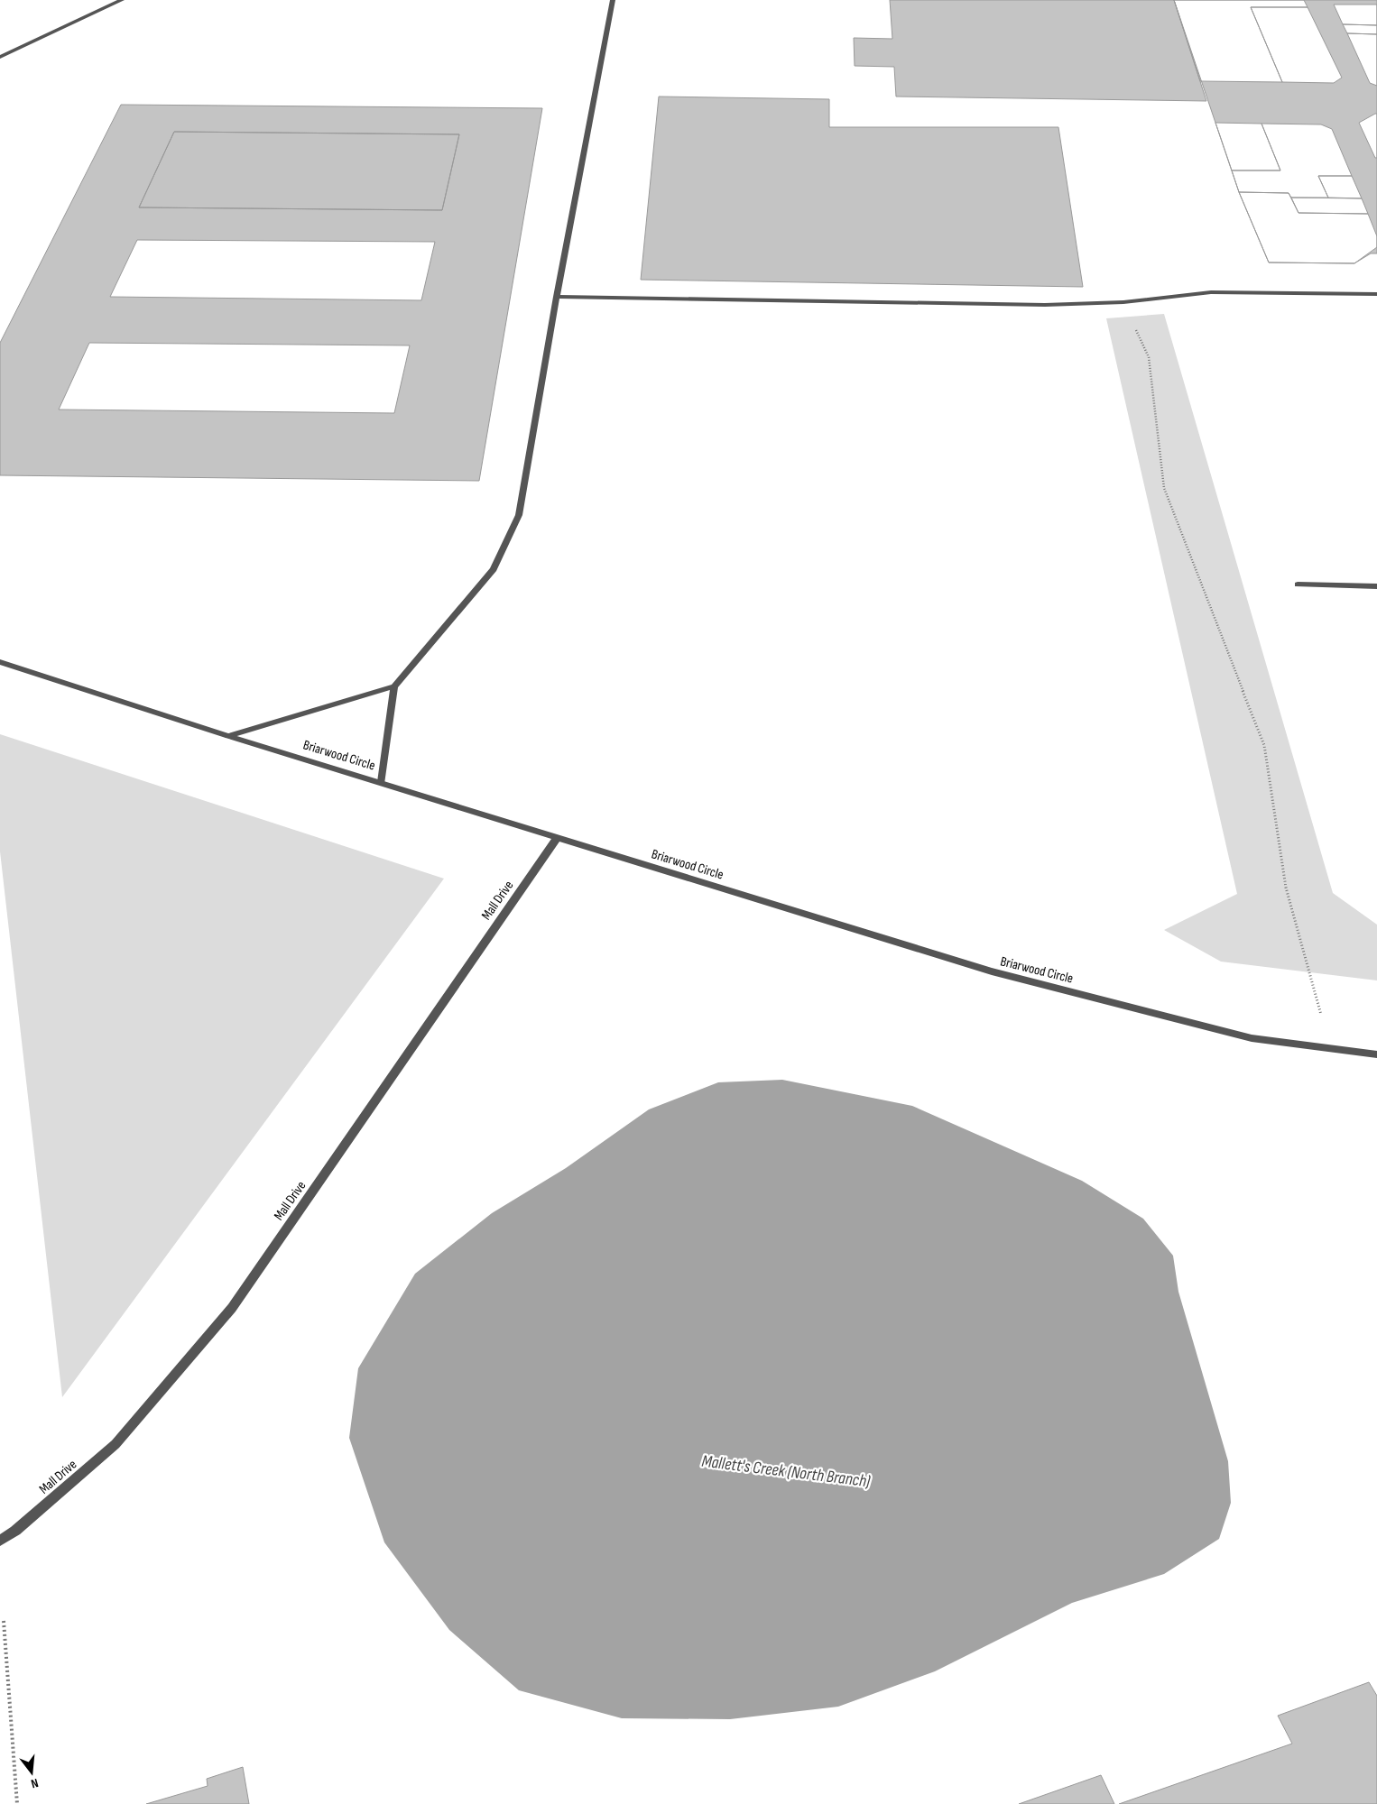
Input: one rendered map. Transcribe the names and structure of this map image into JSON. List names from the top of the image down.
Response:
{
  "streets": {
    "street": ["Briarwood Circle", "Mall Drive"]
  },
  "crossings": [
    ["Briarwood Circle", "Mall Drive"]
  ],
  "water": ["Mallett's Creek (North Branch)"],
  "north": "bottom"
}
